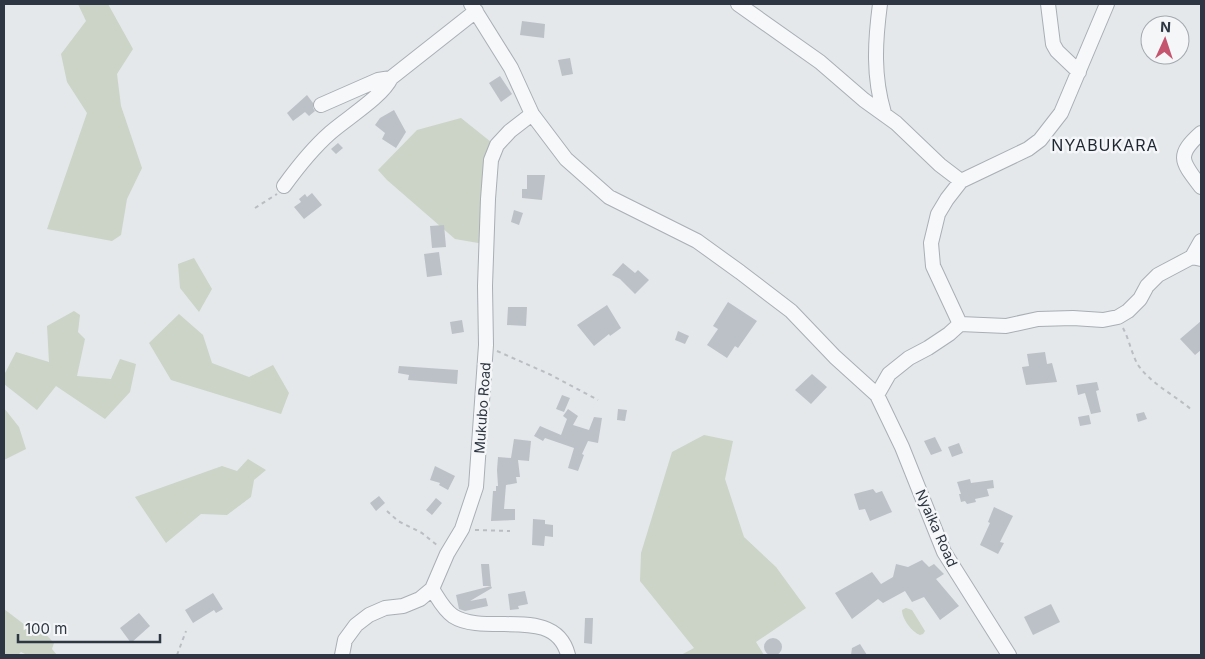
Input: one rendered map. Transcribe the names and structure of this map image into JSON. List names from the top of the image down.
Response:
{
  "streets": {
    "street": ["Mukubo Road", "Nyaika Road"]
  },
  "districts": ["NYABUKARA"],
  "scale_bar": "100 m",
  "north": "top"
}
